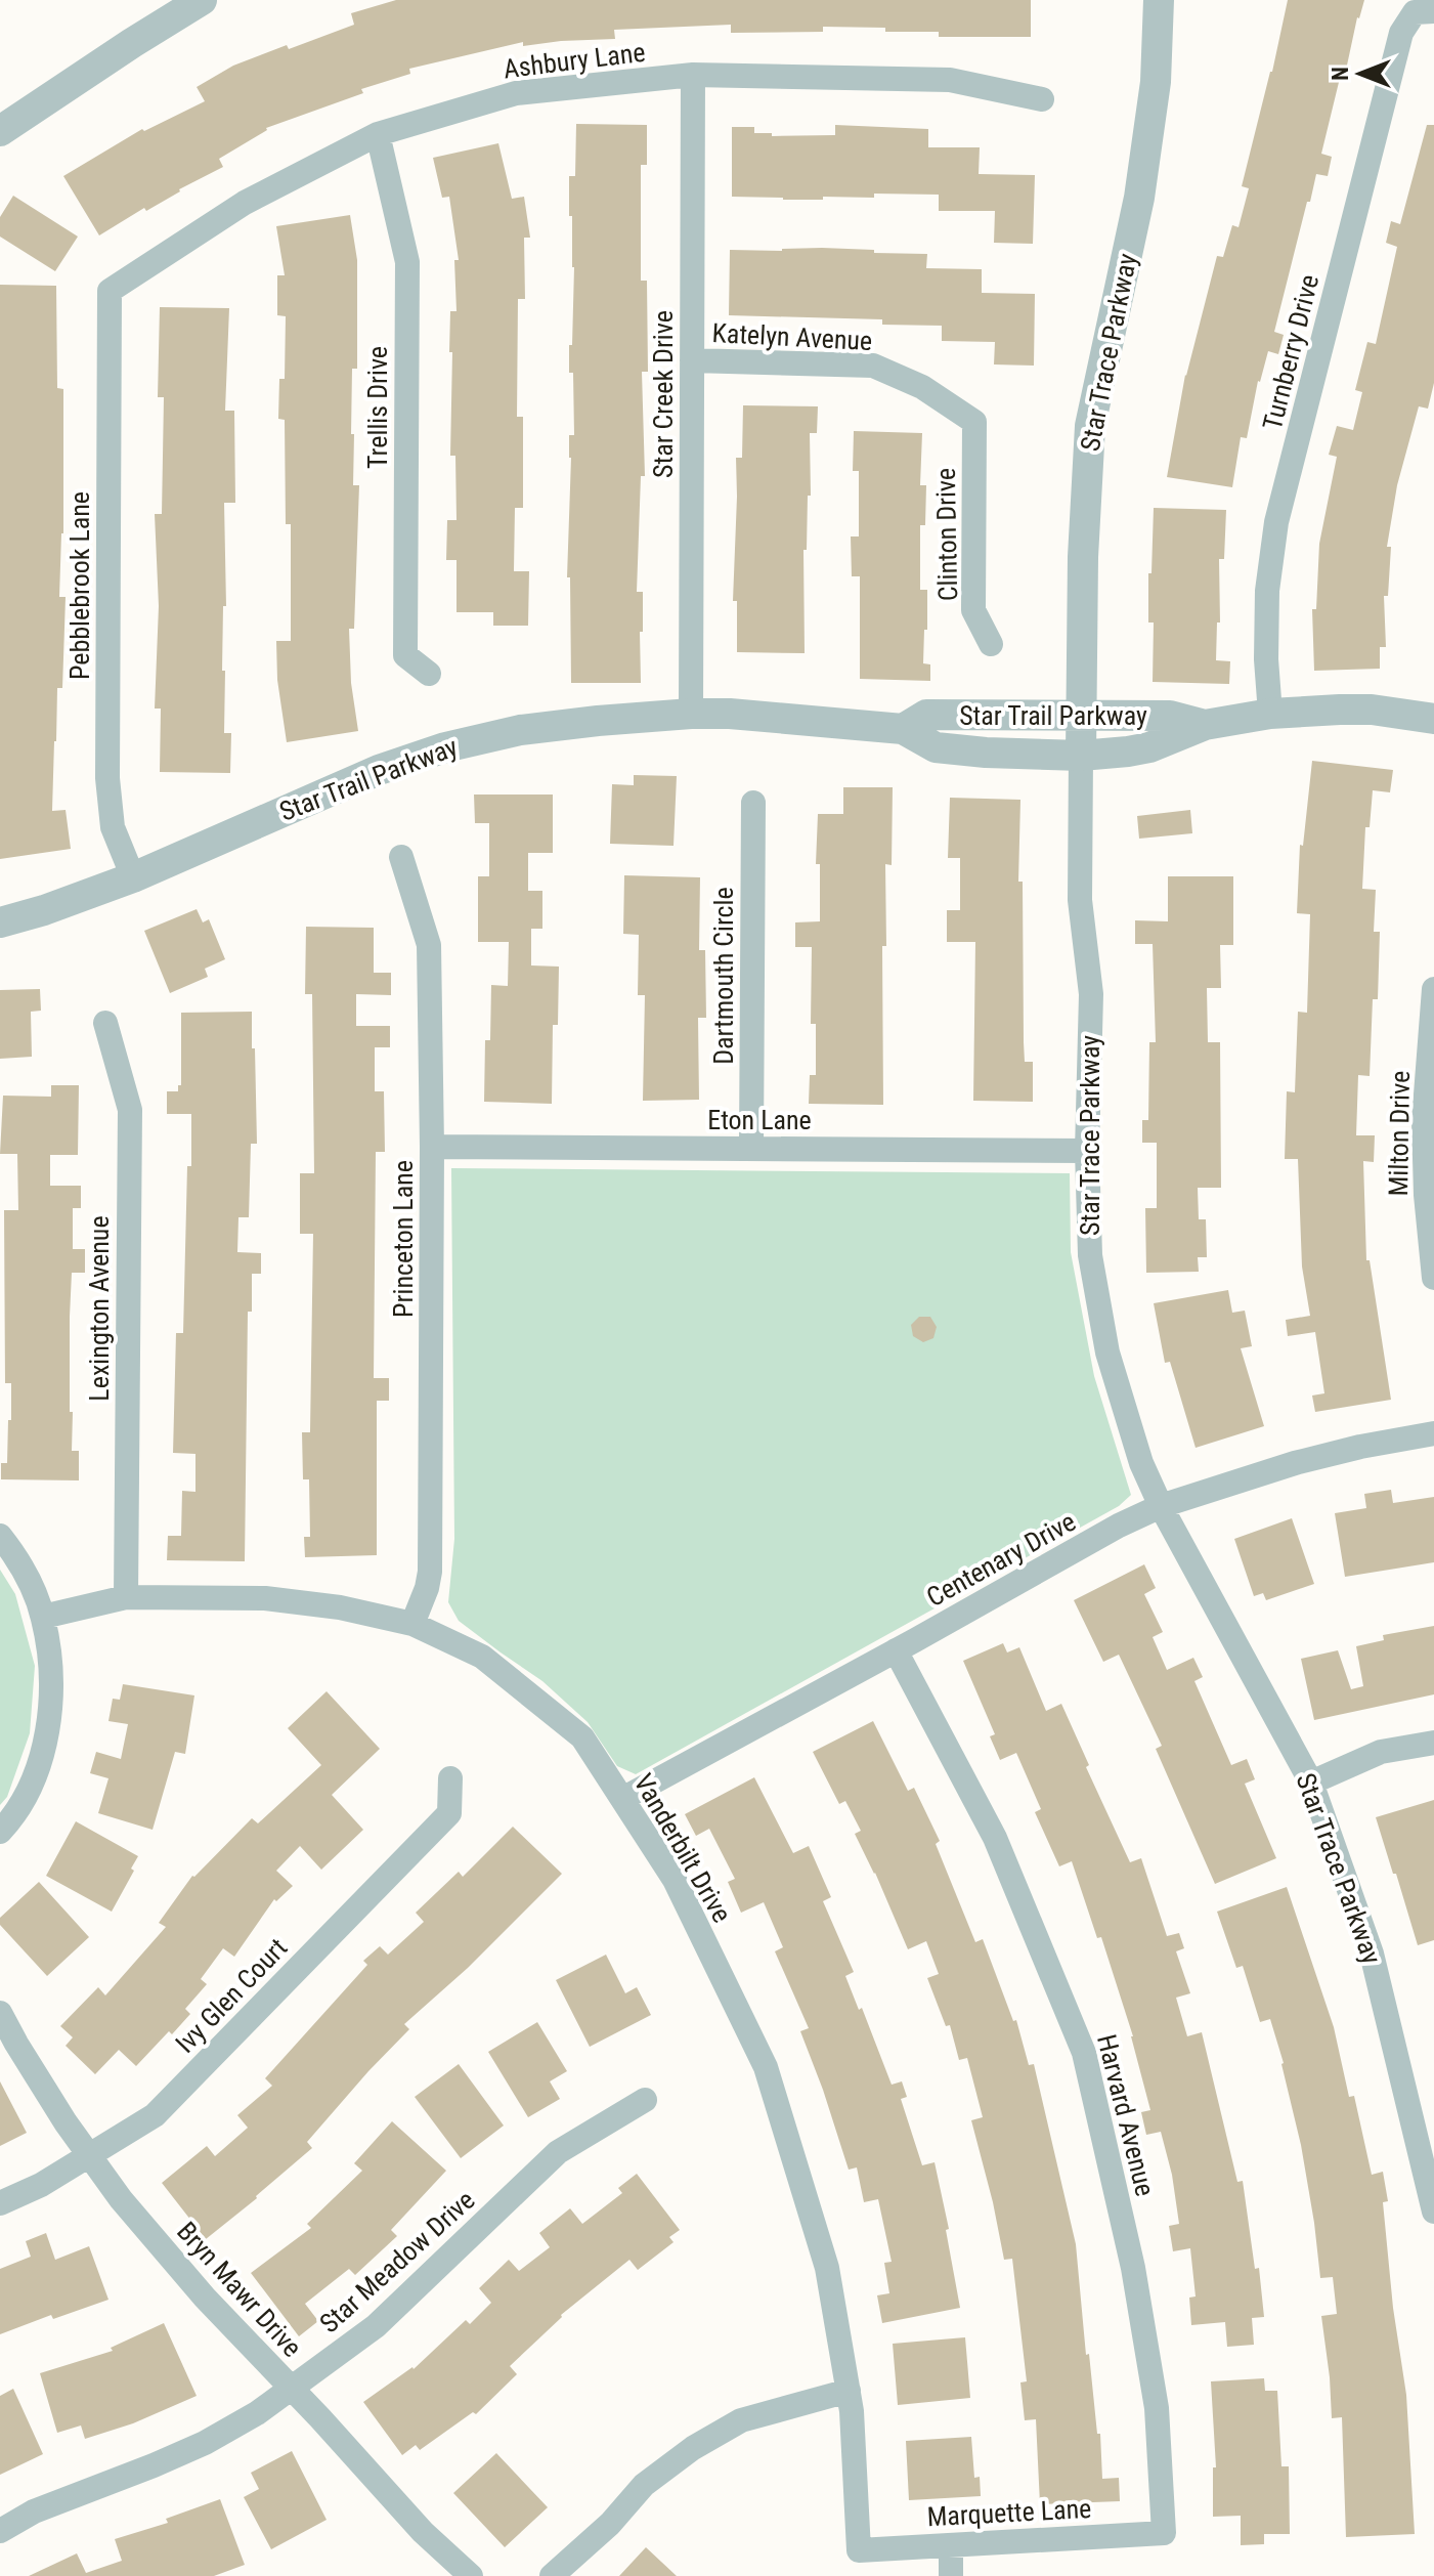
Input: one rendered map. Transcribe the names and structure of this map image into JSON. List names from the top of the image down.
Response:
{
  "streets": {
    "street": [
      "Ashbury Lane",
      "Katelyn Avenue",
      "Star Trace Parkway",
      "Turnberry Drive",
      "Star Creek Drive",
      "Trellis Drive",
      "Clinton Drive",
      "Pebblebrook Lane",
      "Star Trail Parkway",
      "Dartmouth Circle",
      "Eton Lane",
      "Milton Drive",
      "Princeton Lane",
      "Lexington Avenue",
      "Centenary Drive",
      "Vanderbilt Drive",
      "Ivy Glen Court",
      "Harvard Avenue",
      "Star Meadow Drive",
      "Bryn Mawr Drive",
      "Marquette Lane"
    ]
  },
  "crossings": [
    ["Ashbury Lane", "Star Creek Drive"],
    ["Ashbury Lane", "Trellis Drive"],
    ["Ashbury Lane", "Pebblebrook Lane"],
    ["Katelyn Avenue", "Star Creek Drive"],
    ["Katelyn Avenue", "Clinton Drive"],
    ["Star Trace Parkway", "Star Trail Parkway"],
    ["Star Trace Parkway", "Eton Lane"],
    ["Star Trace Parkway", "Centenary Drive"],
    ["Turnberry Drive", "Star Trail Parkway"],
    ["Star Creek Drive", "Star Trail Parkway"],
    ["Pebblebrook Lane", "Star Trail Parkway"],
    ["Dartmouth Circle", "Eton Lane"],
    ["Eton Lane", "Princeton Lane"],
    ["Princeton Lane", "Vanderbilt Drive"],
    ["Lexington Avenue", "Vanderbilt Drive"],
    ["Centenary Drive", "Vanderbilt Drive"],
    ["Centenary Drive", "Harvard Avenue"],
    ["Vanderbilt Drive", "Marquette Lane"],
    ["Ivy Glen Court", "Bryn Mawr Drive"],
    ["Harvard Avenue", "Marquette Lane"],
    ["Star Meadow Drive", "Bryn Mawr Drive"]
  ],
  "north": "left"
}
